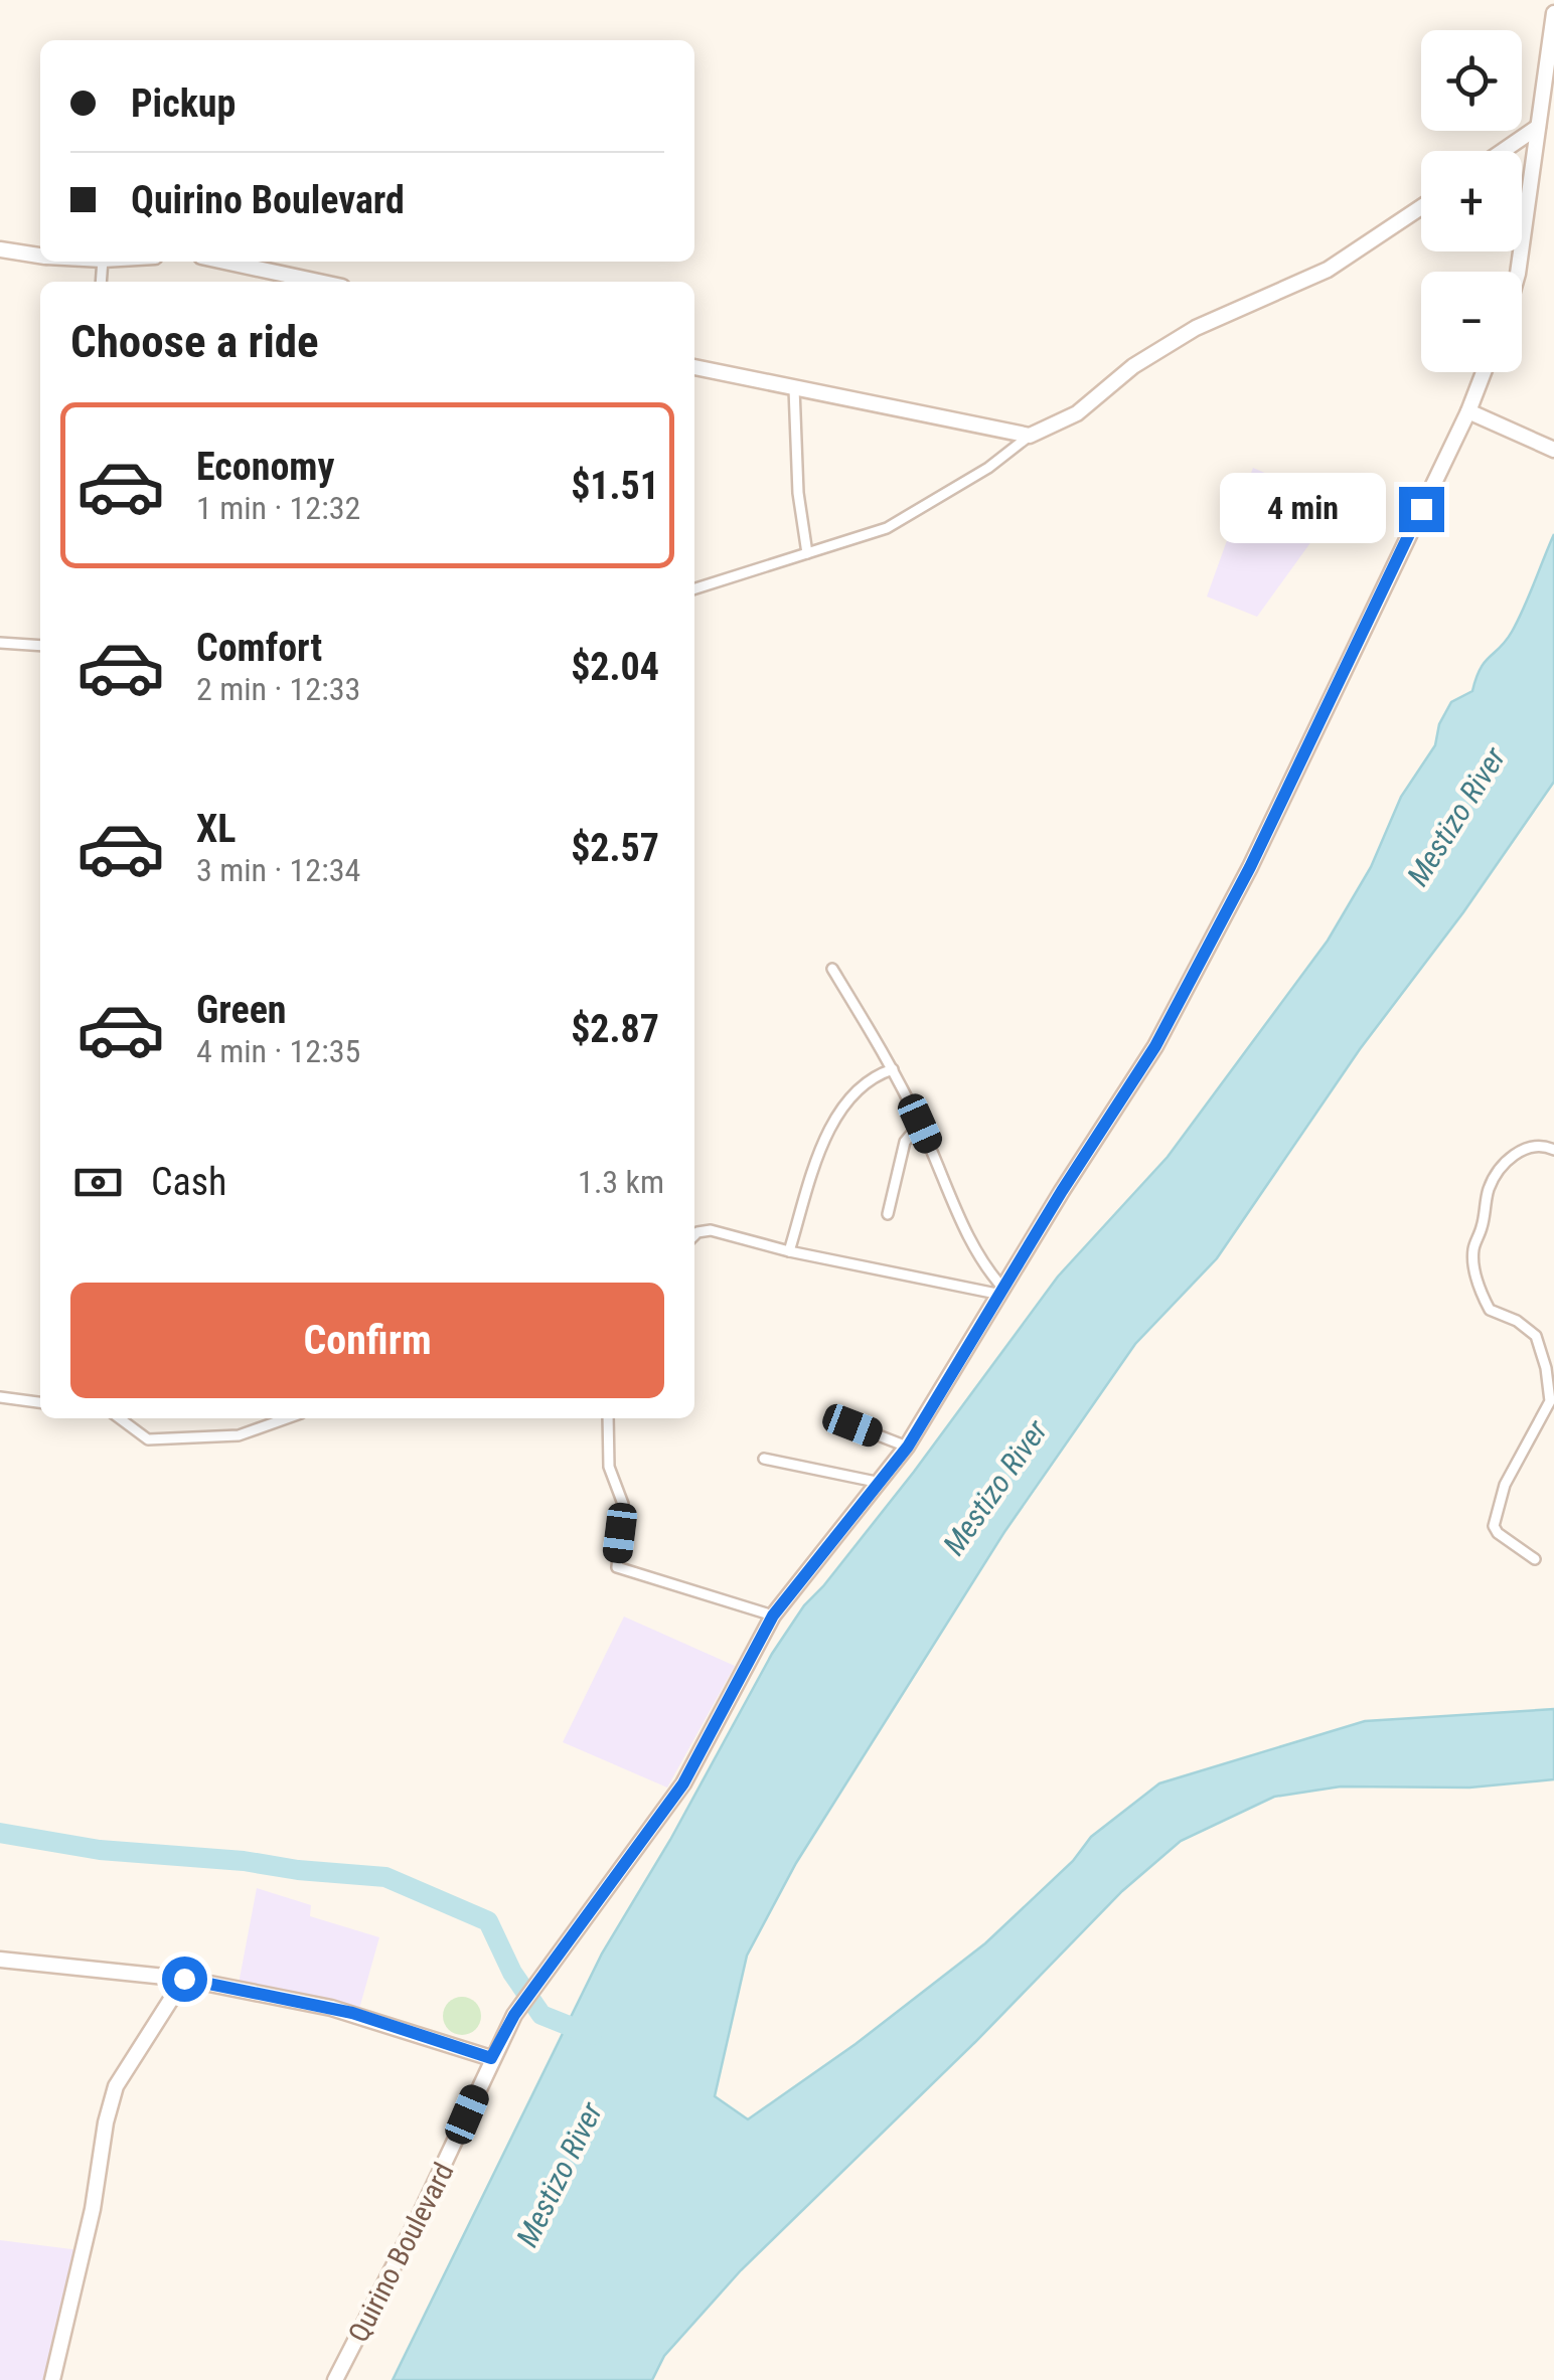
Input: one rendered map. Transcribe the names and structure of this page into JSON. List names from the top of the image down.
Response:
{
  "streets": {
    "street": ["Quirino Boulevard"]
  },
  "water": ["Mestizo River"],
  "page": {
    "map_buttons": ["+", "−"],
    "banner": ["Pickup", "Quirino Boulevard"],
    "heading": "Choose a ride",
    "list": [
      {
        "name": "Economy",
        "note": "1 min · 12:32",
        "value": "$1.51"
      },
      {
        "name": "Comfort",
        "note": "2 min · 12:33",
        "value": "$2.04"
      },
      {
        "name": "XL",
        "note": "3 min · 12:34",
        "value": "$2.57"
      },
      {
        "name": "Green",
        "note": "4 min · 12:35",
        "value": "$2.87"
      }
    ],
    "bubble": "4 min",
    "pay": ["Cash", "1.3 km"],
    "buttons": "Confirm"
  }
}
